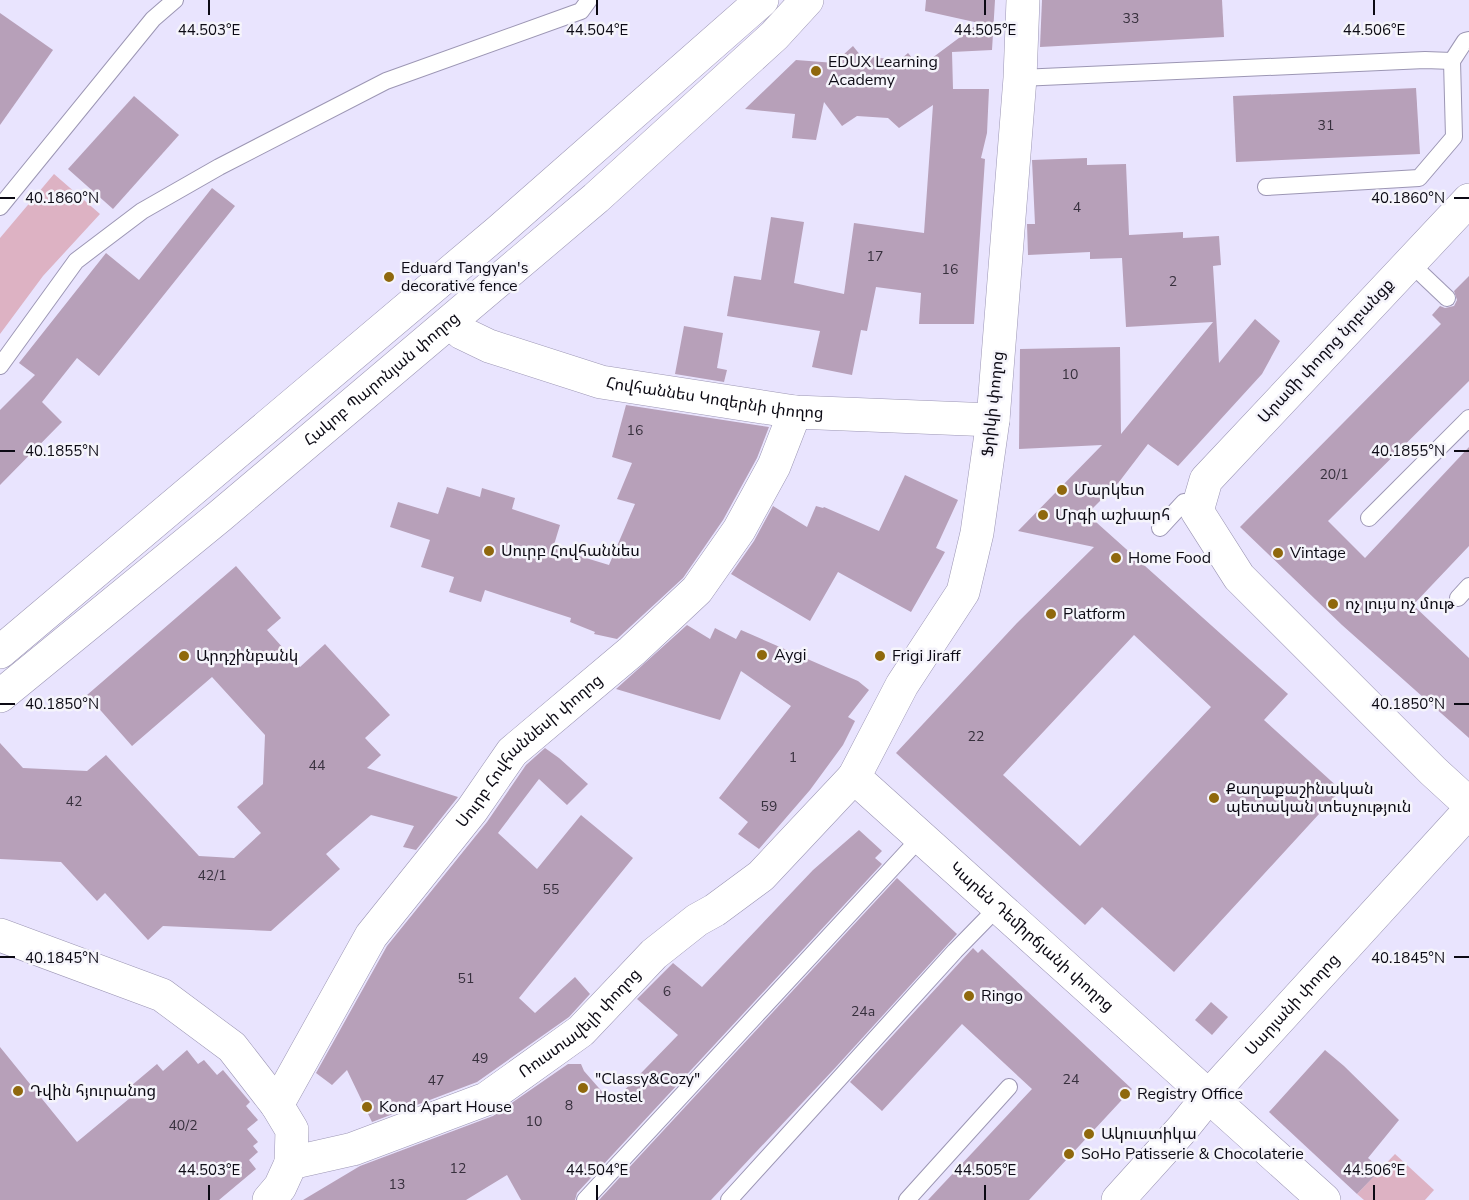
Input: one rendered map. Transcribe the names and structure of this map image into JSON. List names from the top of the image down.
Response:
{
  "streets": {
    "street": [
      "Արամի փողոց նրբանցք",
      "Հակոբ Պարոնյան փողոց",
      "Հովհաննես Կոզերնի փողոց",
      "Ֆրիկի փողոց",
      "Սուրբ Հովհաննեսի փողոց",
      "Կարեն Դեմիրճյանի փողոց",
      "Սարյանի փողոց",
      "Ռուստավելի փողոց"
    ]
  },
  "crossings": [
    ["Հակոբ Պարոնյան փողոց", "Հովհաննես Կոզերնի փողոց"],
    ["Հովհաննես Կոզերնի փողոց", "Ֆրիկի փողոց"],
    ["Հովհաննես Կոզերնի փողոց", "Սուրբ Հովհաննեսի փողոց"],
    ["Ֆրիկի փողոց", "Կարեն Դեմիրճյանի փողոց"],
    ["Ֆրիկի փողոց", "Ռուստավելի փողոց"],
    ["Կարեն Դեմիրճյանի փողոց", "Սարյանի փողոց"],
    ["Կարեն Դեմիրճյանի փողոց", "Ռուստավելի փողոց"]
  ],
  "places": [
    "EDUX Learning Academy",
    "Eduard Tangyan's decorative fence",
    "Մարկետ",
    "Մրգի աշխարհ",
    "Սուրբ Հովհաննես",
    "Vintage",
    "Home Food",
    "ոչ լույս ոչ մութ",
    "Platform",
    "Aygi",
    "Արդշինբանկ",
    "Frigi Jiraff",
    "Քաղաքաշինական պետական տեսչություն",
    "Ringo",
    "\"Classy&Cozy\" Hostel",
    "Դվին հյուրանոց",
    "Registry Office",
    "Kond Apart House",
    "Ակուստիկա",
    "SoHo Patisserie & Chocolaterie"
  ],
  "house_numbers": [
    "33",
    "31",
    "4",
    "17",
    "16",
    "2",
    "10",
    "16",
    "20/1",
    "22",
    "1",
    "44",
    "42",
    "59",
    "42/1",
    "55",
    "51",
    "6",
    "24a",
    "49",
    "24",
    "47",
    "8",
    "10",
    "40/2",
    "12",
    "13"
  ],
  "coordinates": [
    "44.503°E",
    "44.504°E",
    "44.505°E",
    "44.506°E",
    "40.1860°N",
    "40.1855°N",
    "40.1850°N",
    "40.1845°N"
  ]
}
